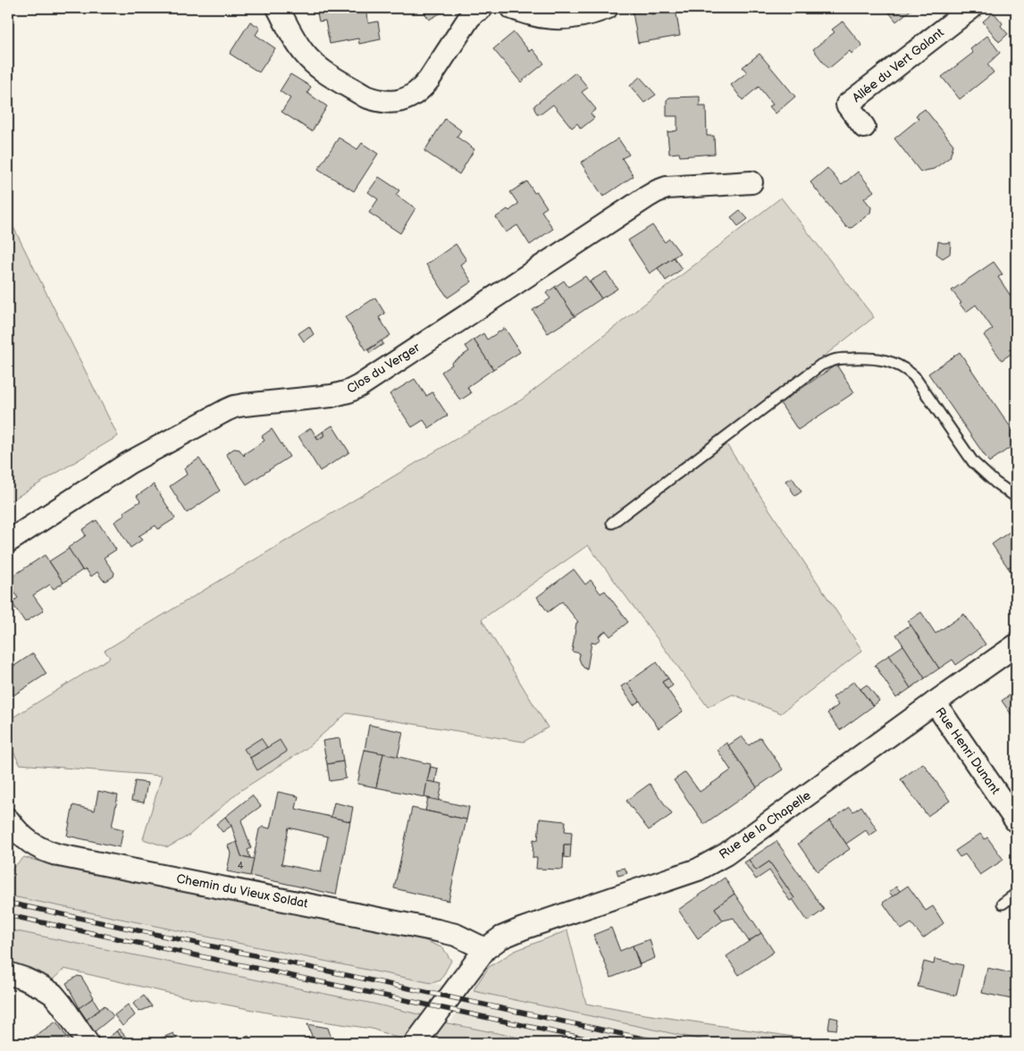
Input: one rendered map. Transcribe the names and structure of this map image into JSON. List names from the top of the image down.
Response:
{
  "streets": {
    "street": [
      "Allée du Vert Galant",
      "Clos du Verger",
      "Rue Henri Dunant",
      "Rue de la Chapelle",
      "Chemin du Vieux Soldat"
    ]
  },
  "crossings": [
    ["Rue Henri Dunant", "Rue de la Chapelle"],
    ["Rue de la Chapelle", "Chemin du Vieux Soldat"]
  ],
  "house_numbers": ["4"]
}
